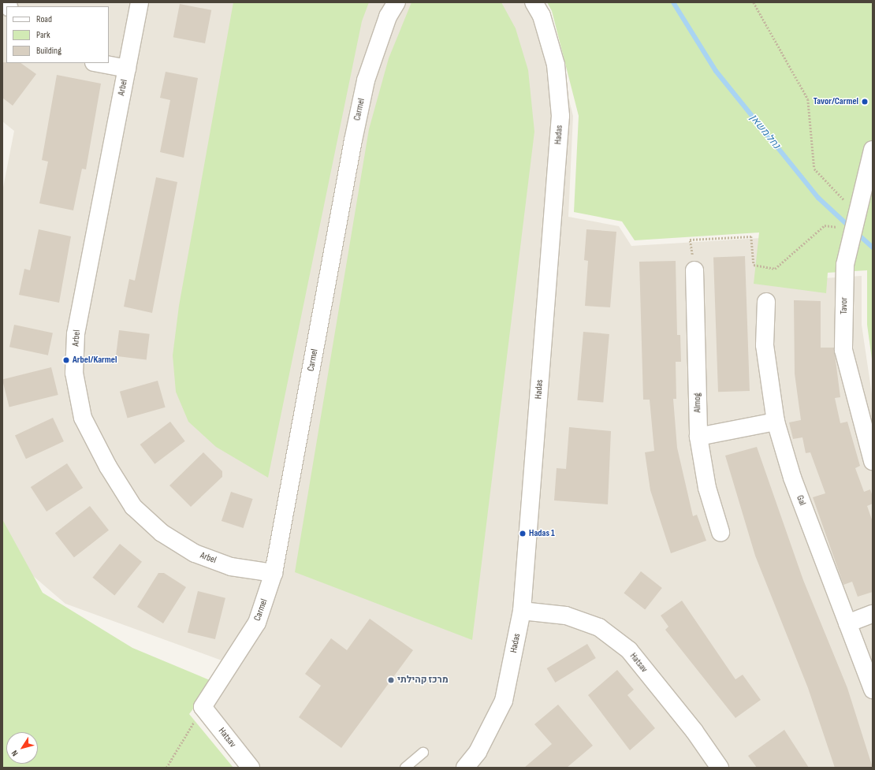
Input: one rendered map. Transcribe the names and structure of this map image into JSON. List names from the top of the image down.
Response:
{
  "streets": {
    "street": [
      "Arbel",
      "Carmel",
      "Hadas",
      "Tavor",
      "Almog",
      "Gal",
      "Hatsav"
    ]
  },
  "crossings": [
    ["Arbel", "Carmel"],
    ["Carmel", "Hatsav"],
    ["Hadas", "Hatsav"]
  ],
  "water": ["נחל משאן"],
  "places": [
    "Tavor/Carmel",
    "Arbel/Karmel",
    "Hadas 1",
    "מרכז קהילתי"
  ],
  "legend": ["Road", "Park", "Building"],
  "north": "bottom left"
}
